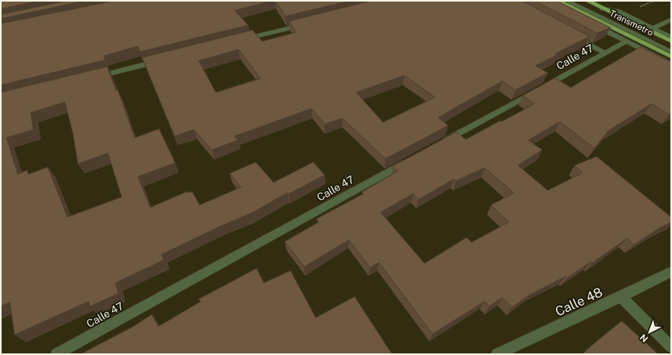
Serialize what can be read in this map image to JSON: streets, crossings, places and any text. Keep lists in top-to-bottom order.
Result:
{
  "streets": {
    "street": ["Transmetro", "Calle 47", "Calle 48"]
  },
  "north": "bottom left"
}
